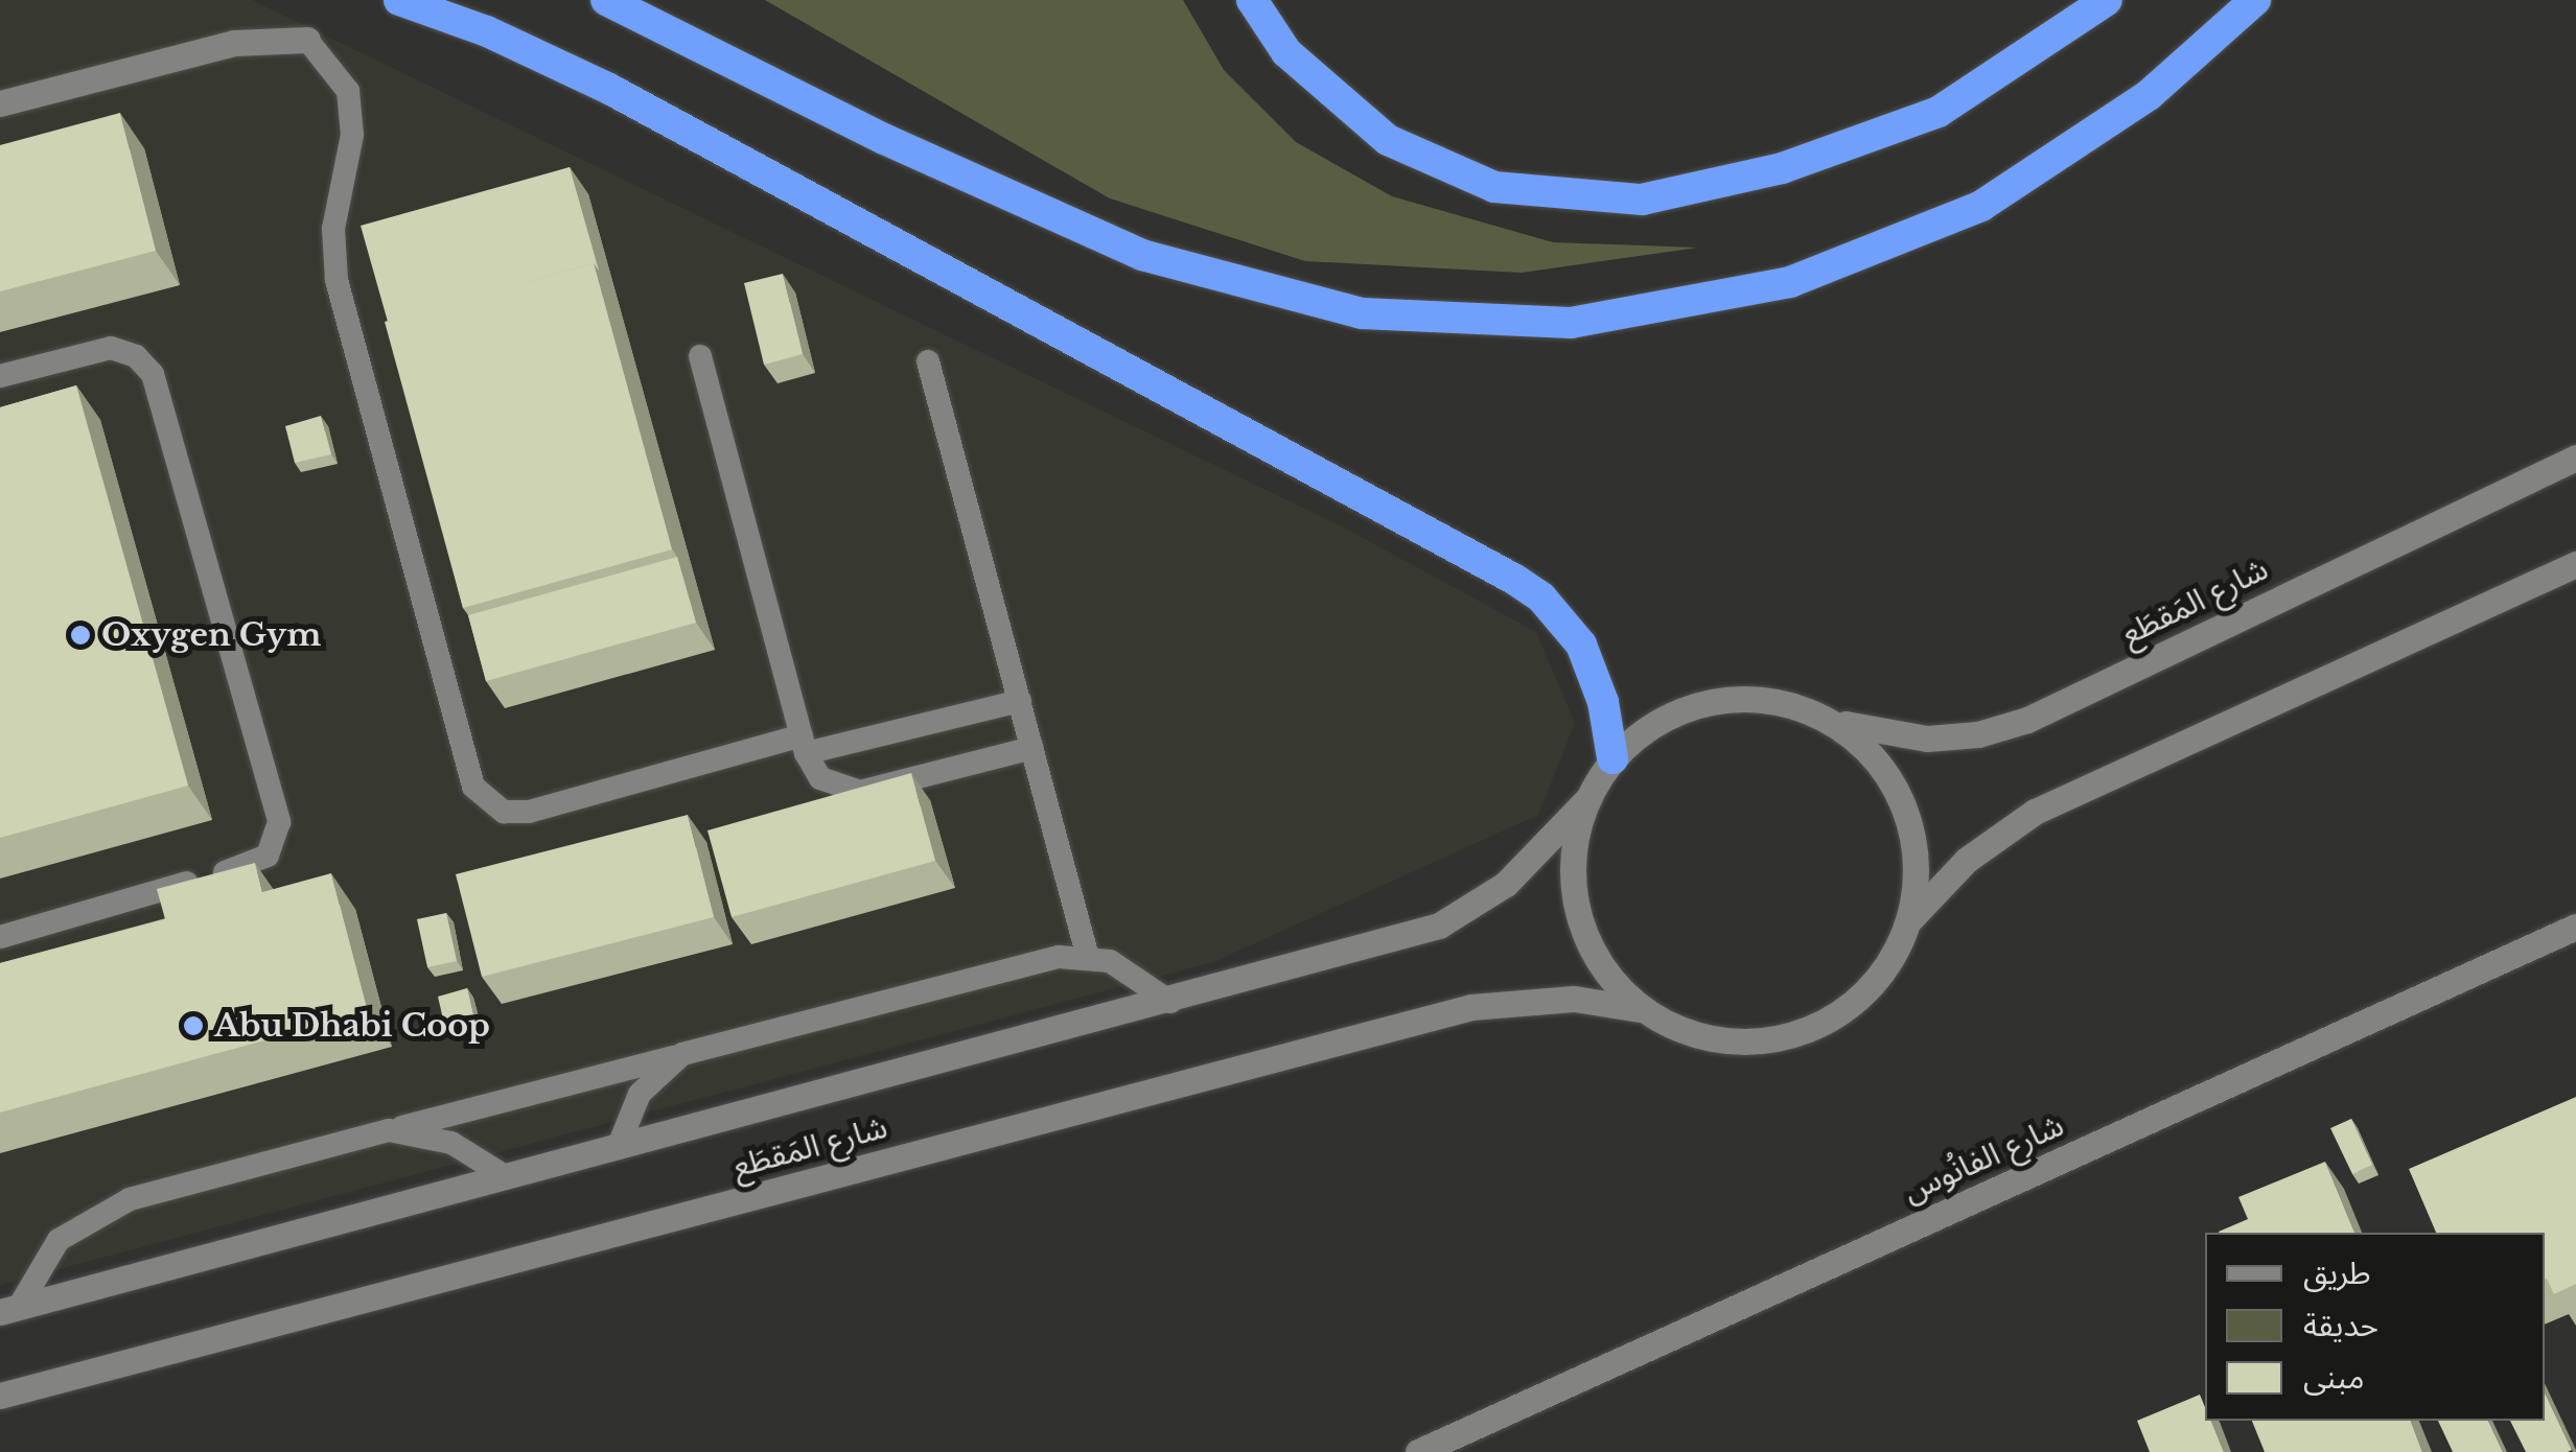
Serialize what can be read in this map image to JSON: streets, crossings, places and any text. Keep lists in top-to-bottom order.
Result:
{
  "streets": {
    "street": ["شارع المَقطَع", "شارع الفانُوس"]
  },
  "places": ["Oxygen Gym", "Abu Dhabi Coop"],
  "legend": ["طريق", "حديقة", "مبنى"]
}
